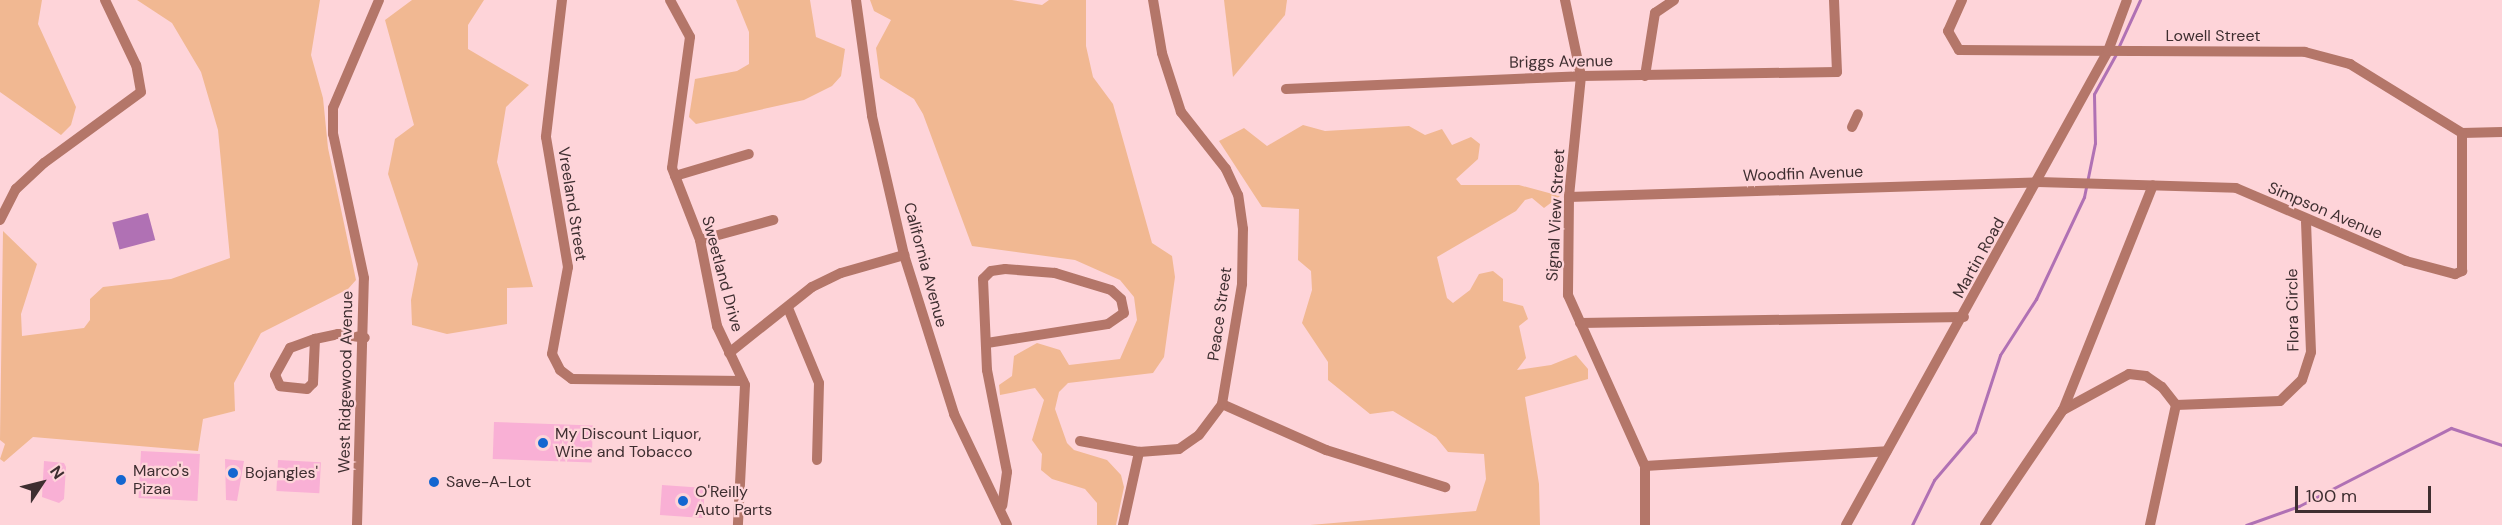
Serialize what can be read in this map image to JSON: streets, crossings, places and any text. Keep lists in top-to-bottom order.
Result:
{
  "streets": {
    "street": [
      "Lowell Street",
      "Briggs Avenue",
      "Woodfin Avenue",
      "Vreeland Street",
      "Simpson Avenue",
      "Signal View Street",
      "Martin Road",
      "California Avenue",
      "Sweetland Drive",
      "Flora Circle",
      "Peace Street",
      "West Ridgewood Avenue"
    ]
  },
  "crossings": [
    ["Lowell Street", "Simpson Avenue"],
    ["Lowell Street", "Martin Road"],
    ["Briggs Avenue", "Signal View Street"],
    ["Woodfin Avenue", "Simpson Avenue"],
    ["Woodfin Avenue", "Signal View Street"],
    ["Woodfin Avenue", "Martin Road"],
    ["Vreeland Street", "Sweetland Drive"],
    ["Simpson Avenue", "Martin Road"],
    ["Simpson Avenue", "Flora Circle"]
  ],
  "places": [
    "My Discount Liquor, Wine and Tobacco",
    "Bojangles'",
    "Marco's Pizaa",
    "Save-A-Lot",
    "O'Reilly Auto Parts"
  ],
  "scale_bar": "100 m",
  "north": "top right"
}
